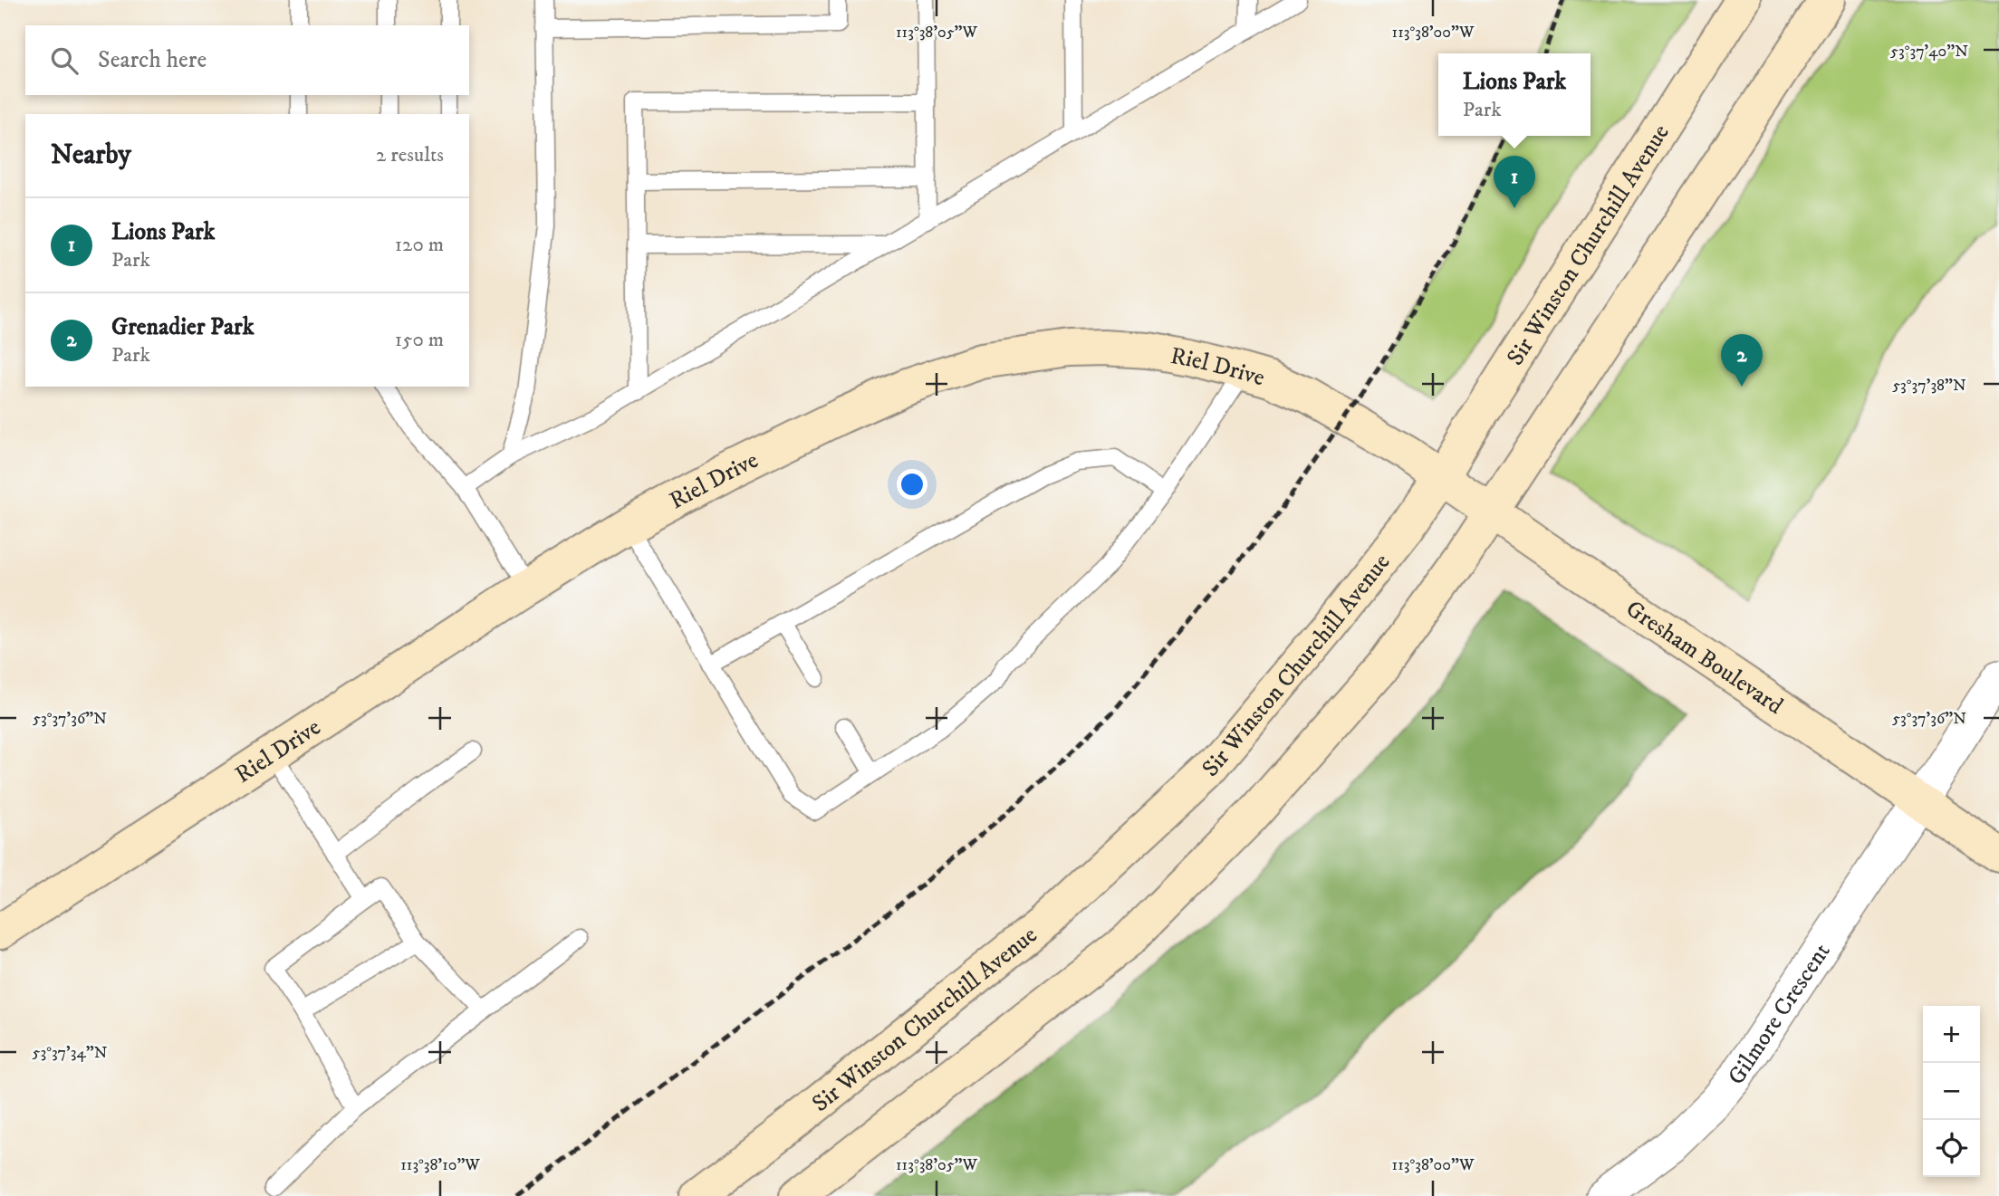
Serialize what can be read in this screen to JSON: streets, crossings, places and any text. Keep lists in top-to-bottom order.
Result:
{
  "streets": {
    "main road": ["Sir Winston Churchill Avenue", "Riel Drive", "Gresham Boulevard"],
    "street": ["Gilmore Crescent"]
  },
  "crossings": [
    ["Sir Winston Churchill Avenue", "Riel Drive"],
    ["Riel Drive", "Gresham Boulevard"],
    ["Gresham Boulevard", "Gilmore Crescent"]
  ],
  "page": {
    "search": "Search here",
    "popup": ["Lions Park", "Park"],
    "heading": ["Nearby", "2 results"],
    "pins": ["1", "2"],
    "list": [
      {
        "mark": "1",
        "name": "Lions Park",
        "note": "Park",
        "value": "120 m"
      },
      {
        "mark": "2",
        "name": "Grenadier Park",
        "note": "Park",
        "value": "150 m"
      }
    ],
    "map_buttons": ["+", "−"]
  },
  "coordinates": [
    "113°38'05\"W",
    "113°38'00\"W",
    "53°37'40\"N",
    "53°37'38\"N",
    "53°37'36\"N",
    "53°37'34\"N",
    "113°38'10\"W"
  ]
}
